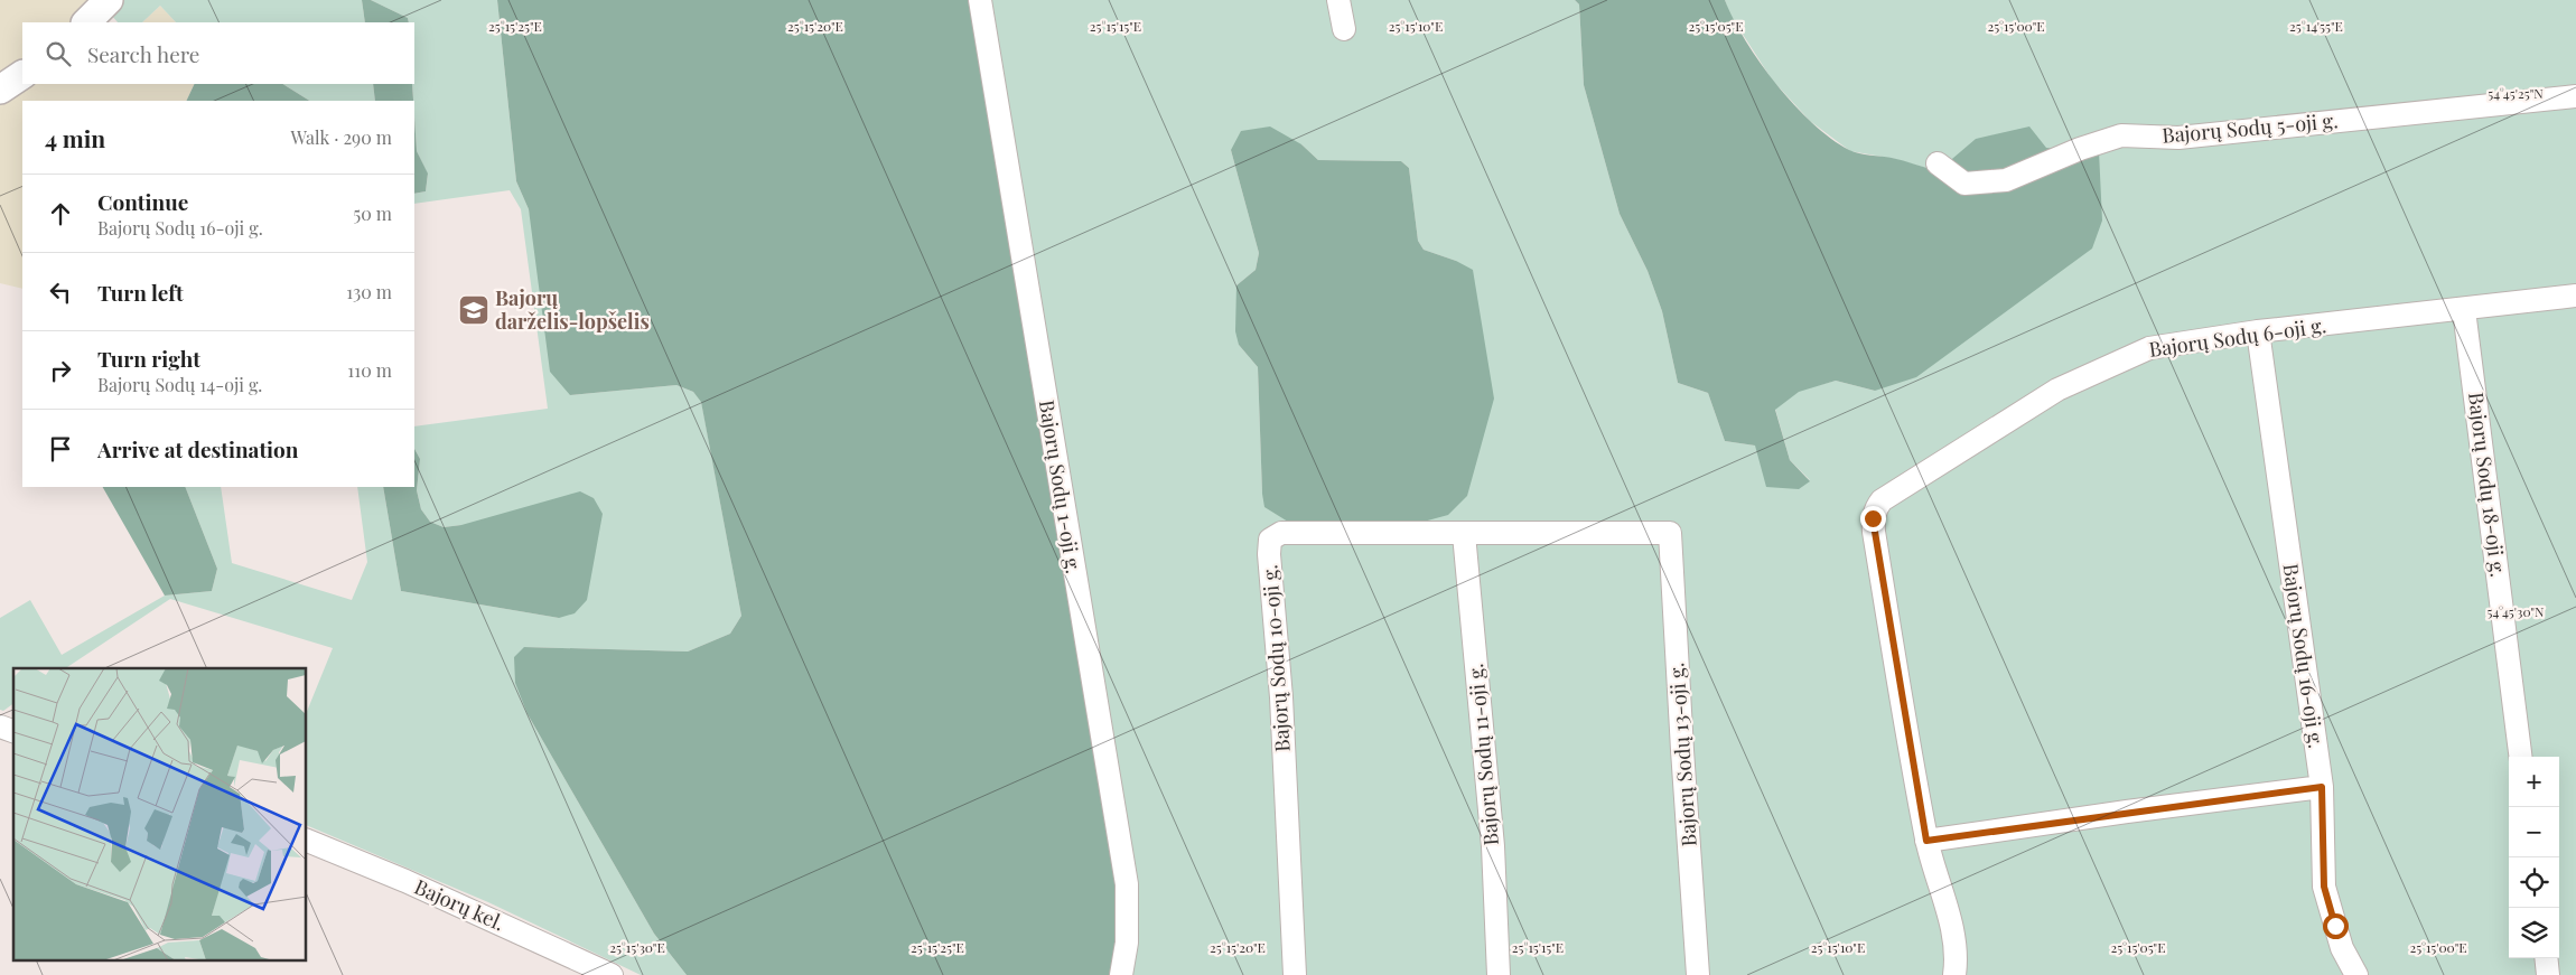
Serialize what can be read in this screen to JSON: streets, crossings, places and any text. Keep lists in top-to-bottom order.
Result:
{
  "streets": {
    "street": [
      "Bajorų Sodų 5-oji g.",
      "Bajorų Sodų 6-oji g.",
      "Bajorų Sodų 18-oji g.",
      "Bajorų Sodų 1-oji g.",
      "Bajorų Sodų 16-oji g.",
      "Bajorų Sodų 10-oji g.",
      "Bajorų Sodų 11-oji g.",
      "Bajorų Sodų 13-oji g.",
      "Bajorų kel."
    ]
  },
  "crossings": [
    ["Bajorų Sodų 6-oji g.", "Bajorų Sodų 18-oji g."],
    ["Bajorų Sodų 6-oji g.", "Bajorų Sodų 16-oji g."],
    ["Bajorų Sodų 10-oji g.", "Bajorų Sodų 11-oji g."],
    ["Bajorų Sodų 10-oji g.", "Bajorų Sodų 13-oji g."]
  ],
  "places": {
    "school or university": ["Bajorų darželis-lopšelis"]
  },
  "page": {
    "search": "Search here",
    "heading": ["4 min", "Walk · 290 m"],
    "list": [
      ["Continue", "Bajorų Sodų 16-oji g.", "50 m"],
      ["Turn left", "130 m"],
      ["Turn right", "Bajorų Sodų 14-oji g.", "110 m"],
      "Arrive at destination"
    ],
    "map_buttons": ["+", "−"]
  },
  "coordinates": [
    "25°15'25\"E",
    "25°15'20\"E",
    "25°15'15\"E",
    "25°15'10\"E",
    "25°15'05\"E",
    "25°15'00\"E",
    "25°14'55\"E",
    "54°45'25\"N",
    "54°45'30\"N",
    "25°15'30\"E"
  ]
}
